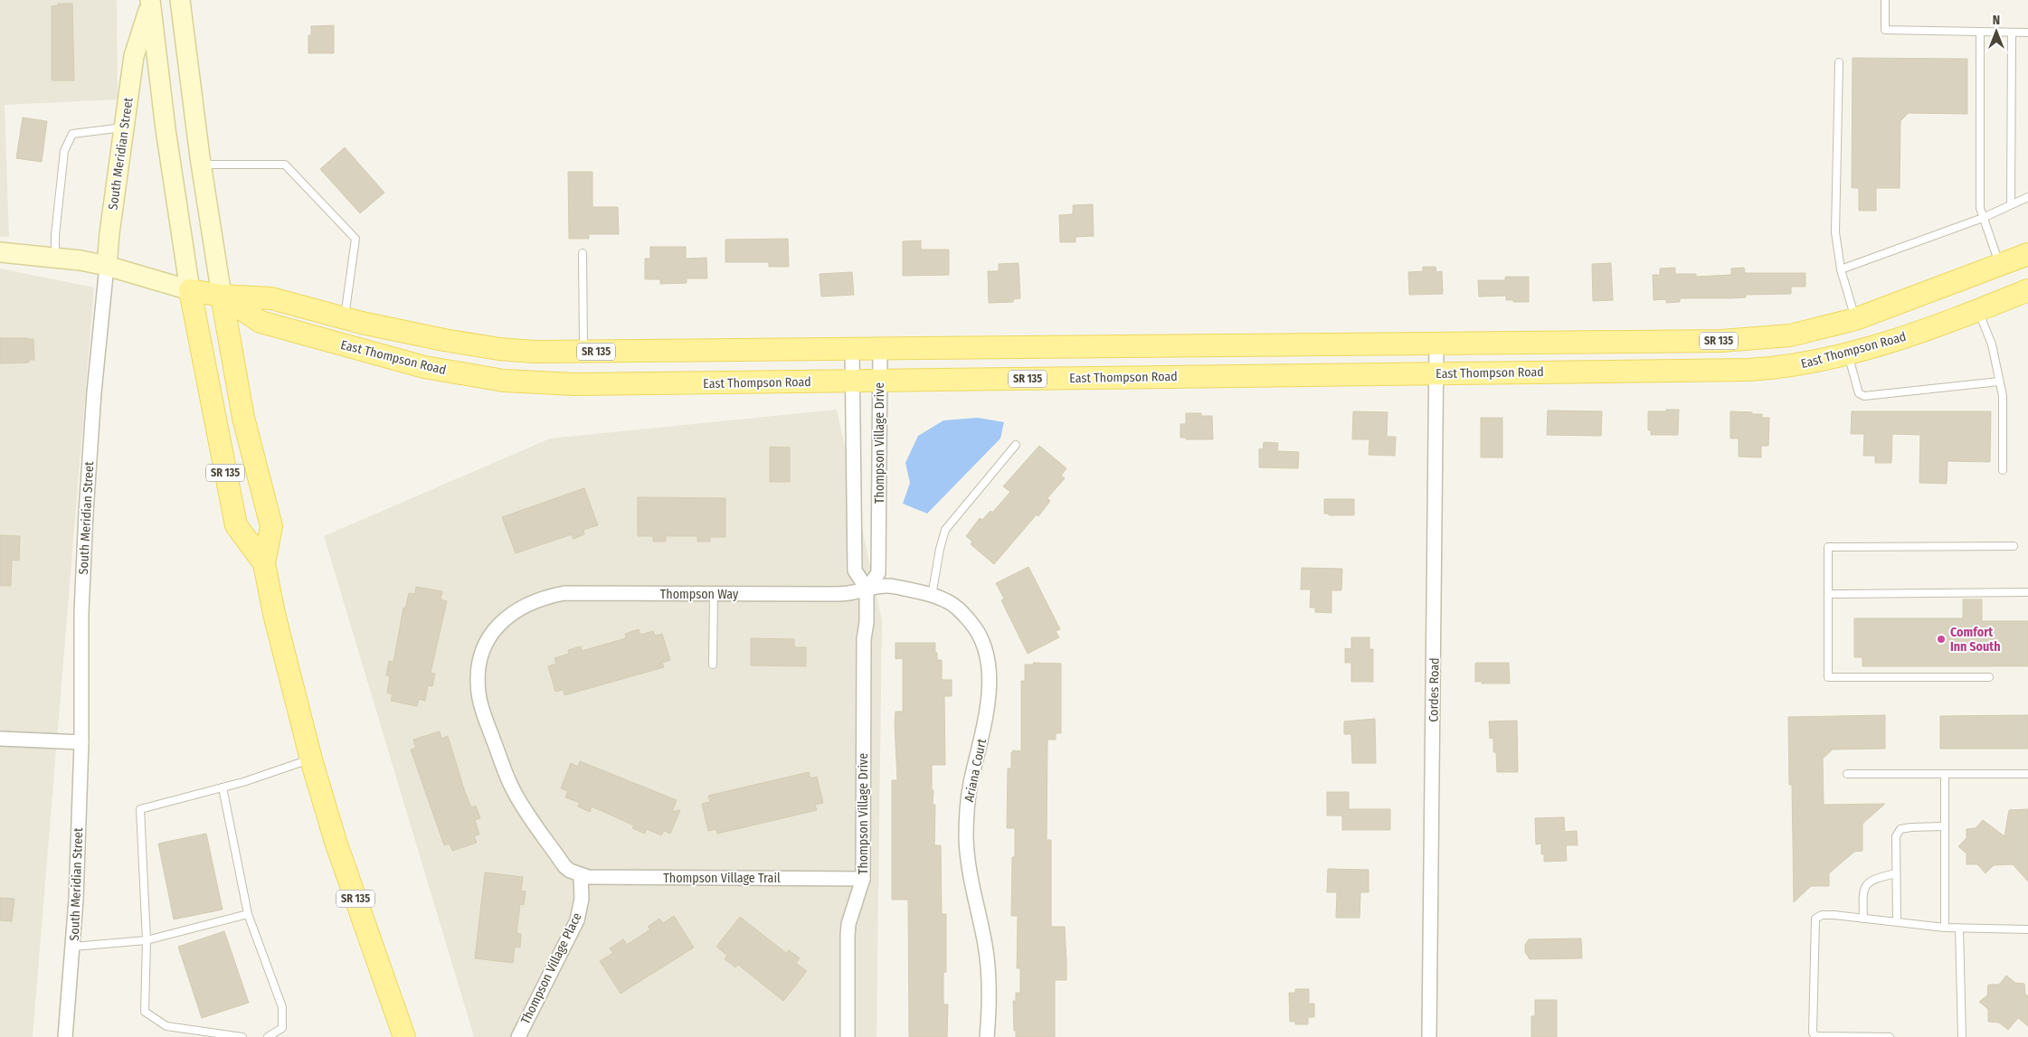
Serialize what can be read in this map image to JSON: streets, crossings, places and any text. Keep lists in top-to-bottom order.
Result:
{
  "streets": {
    "main road": ["South Meridian Street", "SR 135", "East Thompson Road"],
    "street": [
      "Thompson Village Drive",
      "Thompson Way",
      "Cordes Road",
      "Ariana Court",
      "Thompson Village Trail",
      "Thompson Village Place"
    ]
  },
  "crossings": [
    ["South Meridian Street", "East Thompson Road"],
    ["East Thompson Road", "Thompson Village Drive"],
    ["East Thompson Road", "Cordes Road"],
    ["Thompson Village Drive", "Thompson Way"],
    ["Thompson Village Drive", "Ariana Court"],
    ["Thompson Village Drive", "Thompson Village Trail"],
    ["Thompson Way", "Ariana Court"],
    ["Thompson Way", "Thompson Village Trail"],
    ["Thompson Way", "Thompson Village Place"],
    ["Thompson Village Trail", "Thompson Village Place"]
  ],
  "places": ["Comfort Inn South"],
  "north": "top"
}
